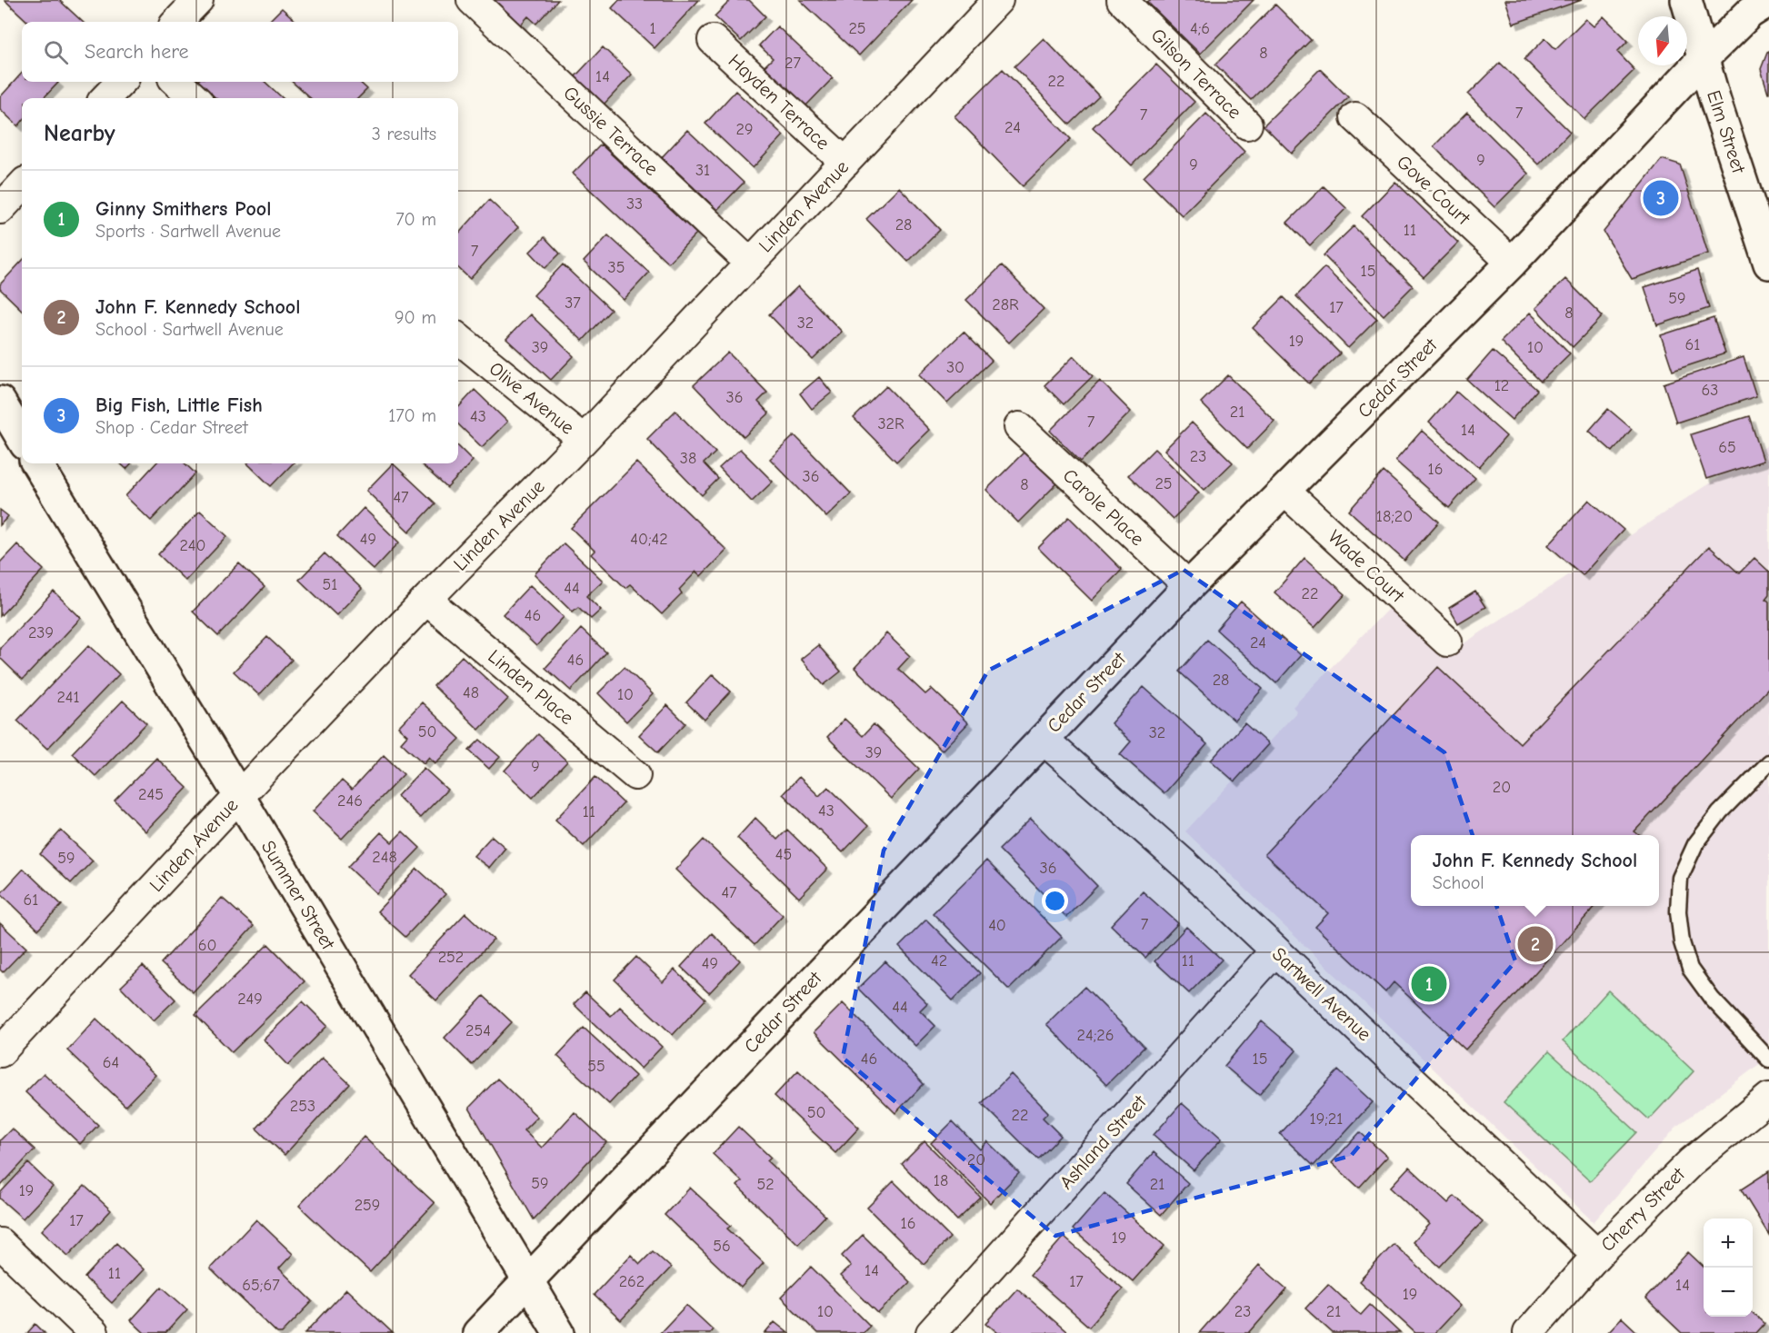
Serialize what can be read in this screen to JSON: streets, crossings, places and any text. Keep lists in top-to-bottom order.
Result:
{
  "streets": {
    "street": [
      "Gilson Terrace",
      "Hayden Terrace",
      "Gussie Terrace",
      "Elm Street",
      "Gove Court",
      "Linden Avenue",
      "Cedar Street",
      "Olive Avenue",
      "Carole Place",
      "Wade Court",
      "Linden Place",
      "Summer Street",
      "Sartwell Avenue",
      "Ashland Street",
      "Cherry Street"
    ]
  },
  "crossings": [
    ["Hayden Terrace", "Linden Avenue"],
    ["Gussie Terrace", "Linden Avenue"],
    ["Elm Street", "Cedar Street"],
    ["Gove Court", "Cedar Street"],
    ["Linden Avenue", "Olive Avenue"],
    ["Linden Avenue", "Linden Place"],
    ["Linden Avenue", "Summer Street"],
    ["Cedar Street", "Carole Place"],
    ["Cedar Street", "Wade Court"],
    ["Cedar Street", "Summer Street"],
    ["Cedar Street", "Sartwell Avenue"],
    ["Sartwell Avenue", "Ashland Street"],
    ["Sartwell Avenue", "Cherry Street"]
  ],
  "house_numbers": [
    "1",
    "25",
    "4;6",
    "8",
    "27",
    "14",
    "22",
    "7",
    "7",
    "24",
    "29",
    "9",
    "9",
    "31",
    "33",
    "28",
    "11",
    "7",
    "35",
    "15",
    "59",
    "37",
    "28R",
    "17",
    "8",
    "32",
    "19",
    "61",
    "39",
    "10",
    "30",
    "12",
    "63",
    "36",
    "21",
    "43",
    "7",
    "32R",
    "14",
    "65",
    "23",
    "38",
    "16",
    "36",
    "25",
    "8",
    "47",
    "18;20",
    "49",
    "40;42",
    "240",
    "51",
    "44",
    "22",
    "46",
    "239",
    "24",
    "46",
    "28",
    "48",
    "10",
    "241",
    "50",
    "32",
    "39",
    "9",
    "20",
    "245",
    "246",
    "43",
    "11",
    "45",
    "248",
    "59",
    "36",
    "47",
    "61",
    "7",
    "40",
    "60",
    "252",
    "42",
    "11",
    "49",
    "249",
    "44",
    "254",
    "24;26",
    "46",
    "15",
    "64",
    "55",
    "253",
    "50",
    "22",
    "19;21",
    "20",
    "18",
    "59",
    "52",
    "21",
    "19",
    "259",
    "17",
    "16",
    "19",
    "56",
    "14",
    "11",
    "262",
    "17",
    "65;67",
    "14",
    "19",
    "10",
    "23",
    "21"
  ],
  "north": "bottom",
  "page": {
    "search": "Search here",
    "heading": ["Nearby", "3 results"],
    "list": [
      {
        "mark": "1",
        "name": "Ginny Smithers Pool",
        "note": "Sports · Sartwell Avenue",
        "value": "70 m"
      },
      {
        "mark": "2",
        "name": "John F. Kennedy School",
        "note": "School · Sartwell Avenue",
        "value": "90 m"
      },
      {
        "mark": "3",
        "name": "Big Fish, Little Fish",
        "note": "Shop · Cedar Street",
        "value": "170 m"
      }
    ],
    "pins": ["3", "2", "1"],
    "popup": ["John F. Kennedy School", "School"],
    "map_buttons": ["+", "−"]
  }
}
